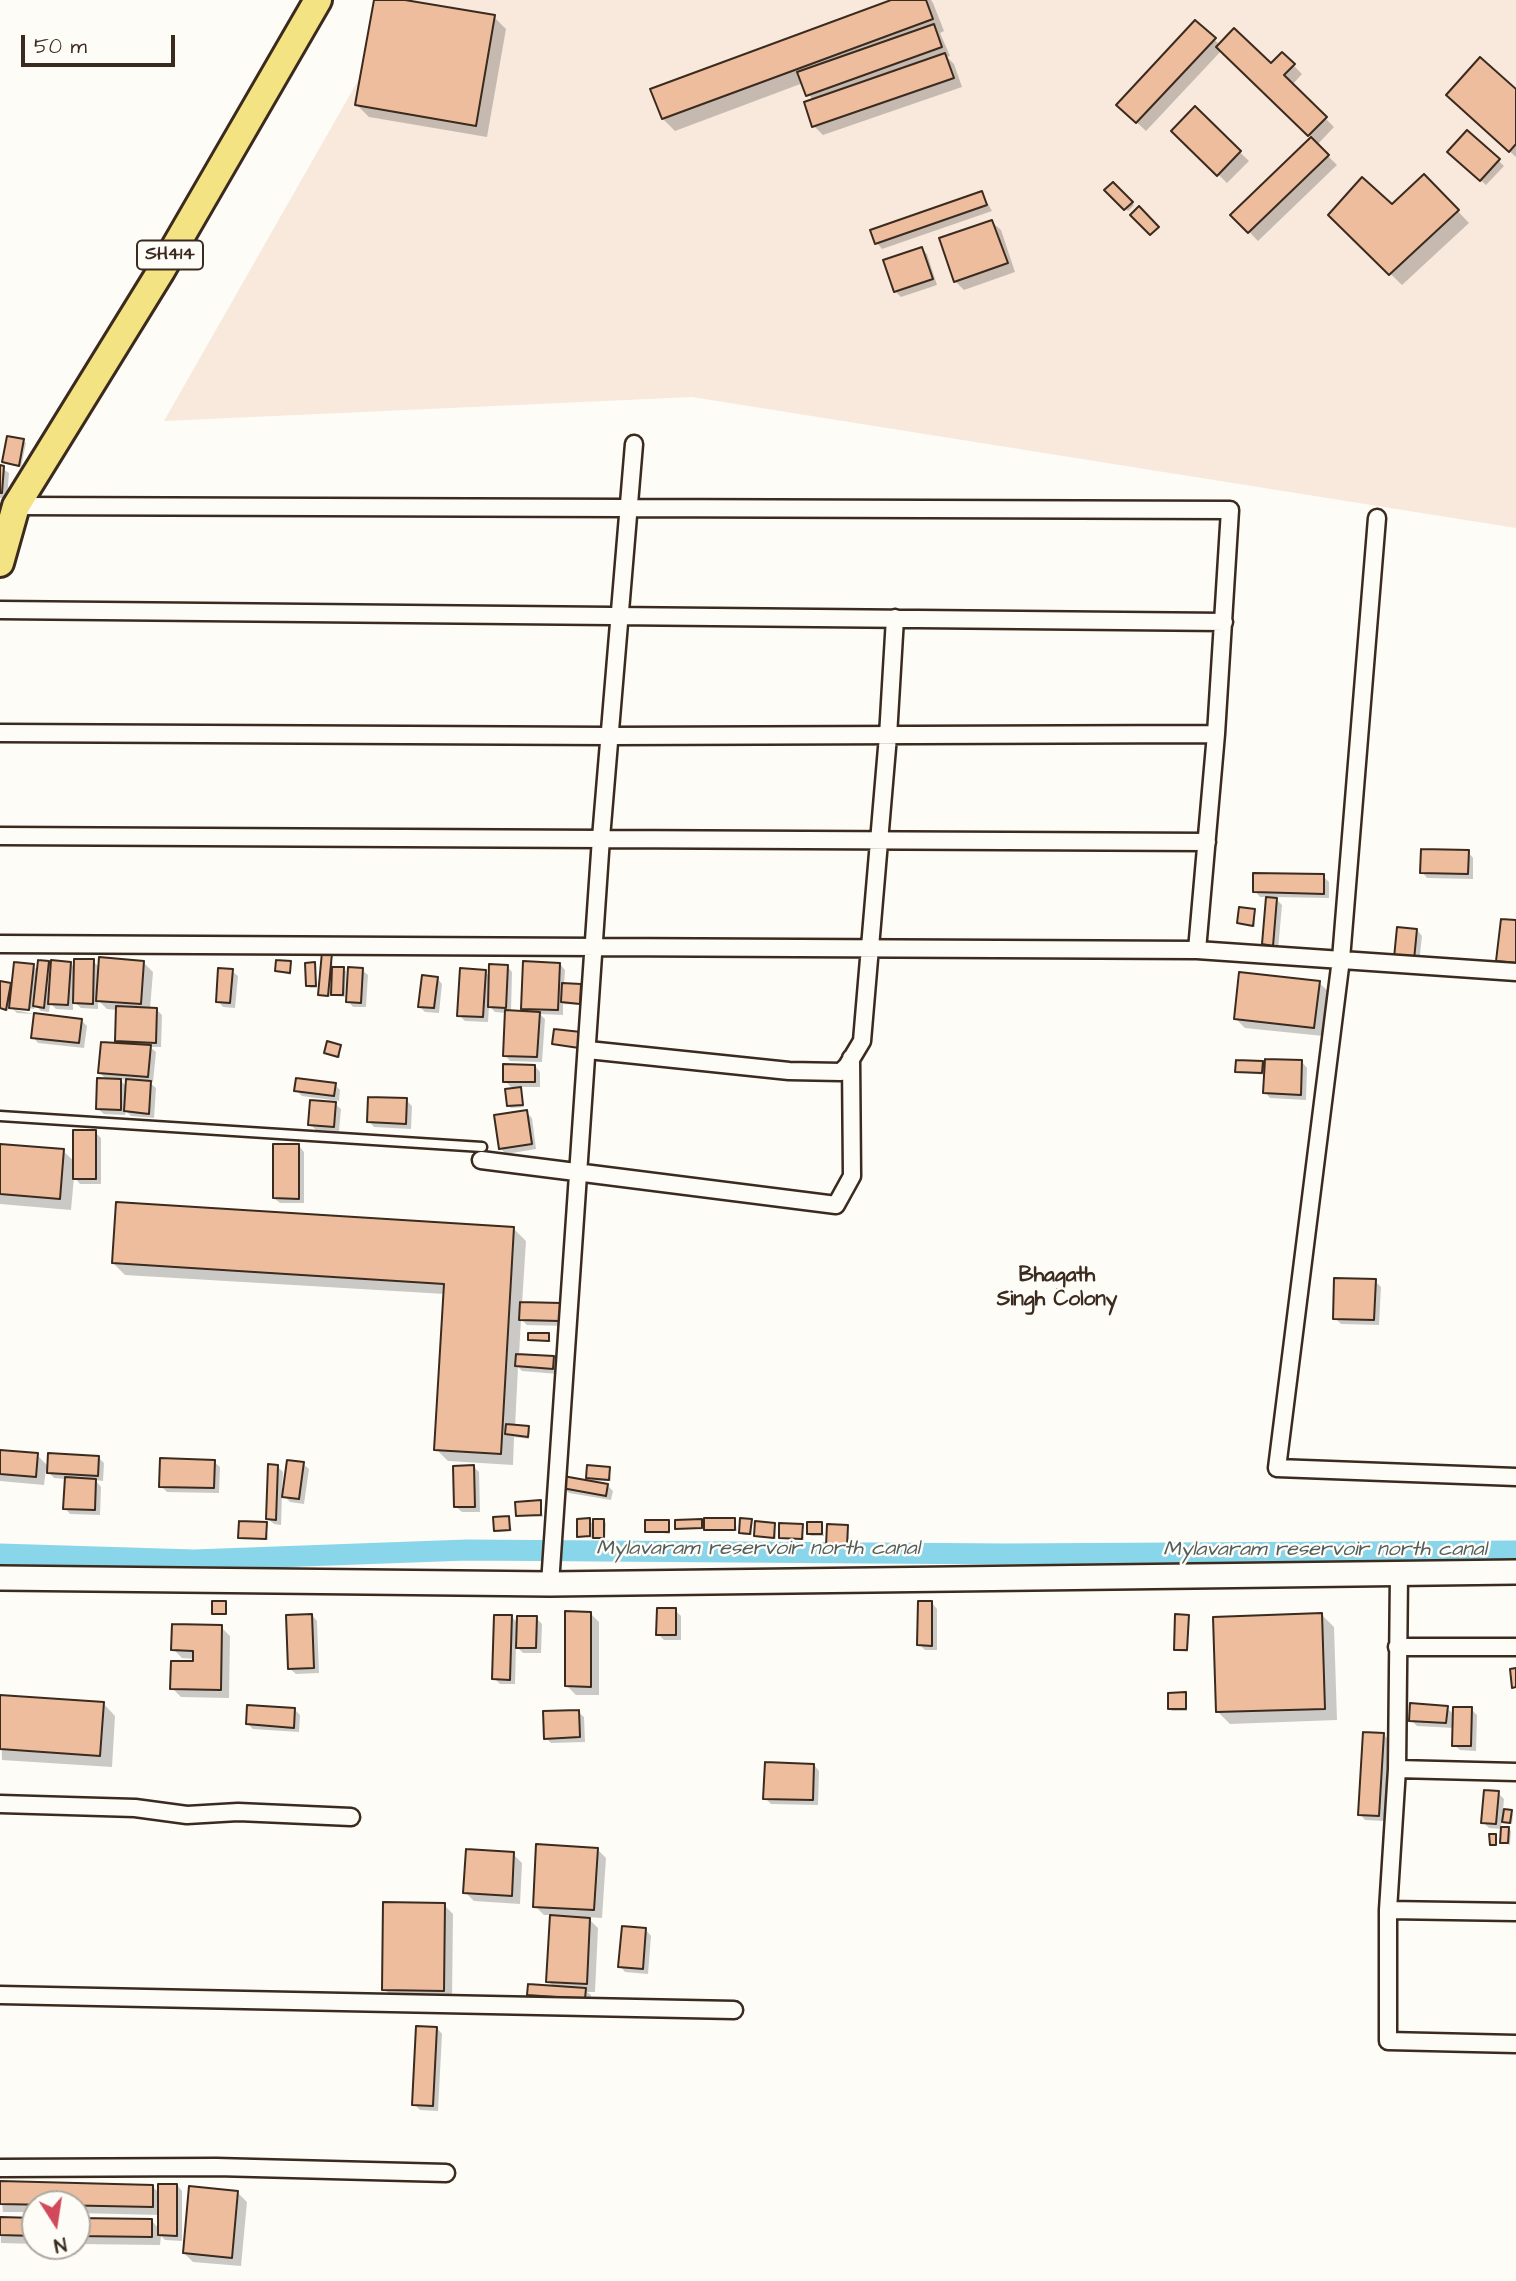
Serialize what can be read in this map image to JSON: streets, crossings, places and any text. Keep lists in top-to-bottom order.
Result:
{
  "streets": {
    "main road": ["SH414"]
  },
  "districts": ["Bhagath Singh Colony"],
  "water": ["Mylavaram reservoir north canal"],
  "scale_bar": "50 m",
  "north": "bottom"
}
